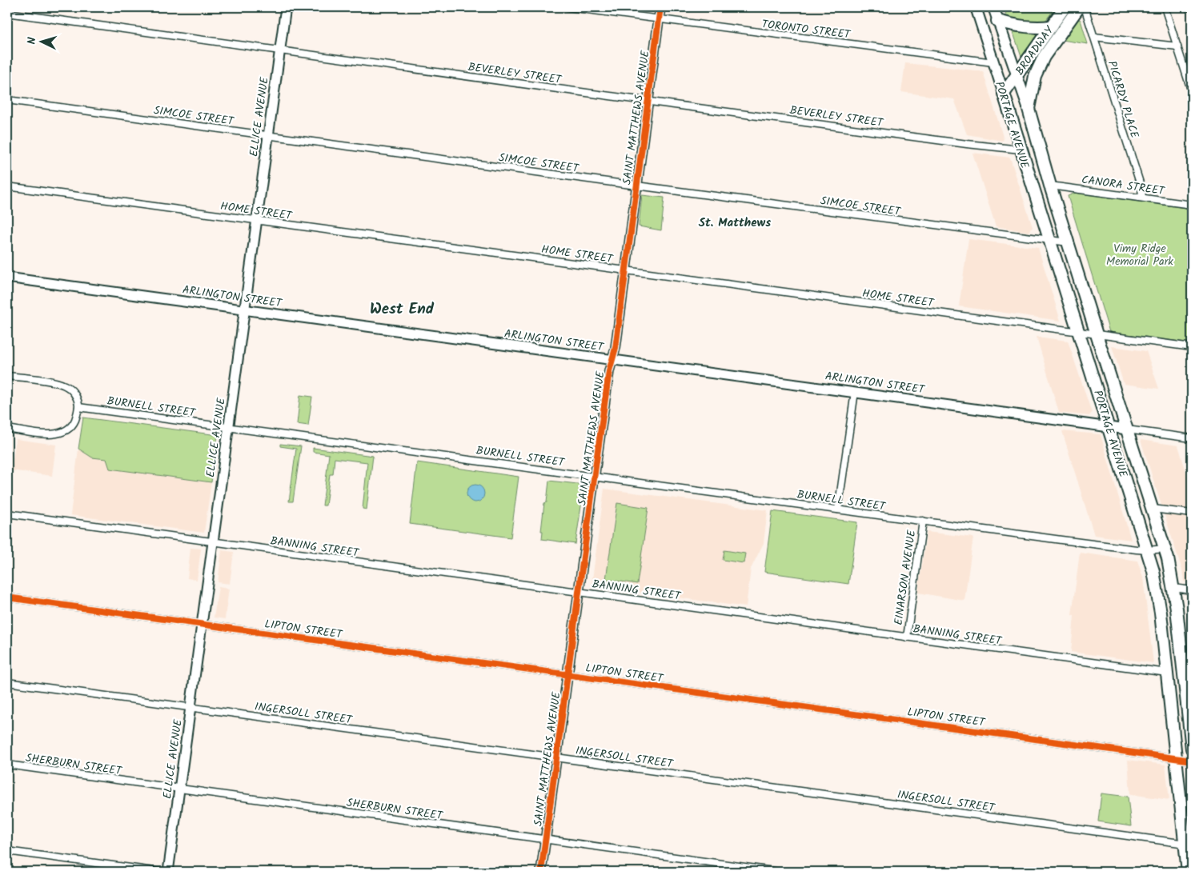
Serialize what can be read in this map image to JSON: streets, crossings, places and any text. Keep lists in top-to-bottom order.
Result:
{
  "streets": {
    "highway": ["BROADWAY", "PORTAGE AVENUE"],
    "main road": ["ELLICE AVENUE", "ARLINGTON STREET"],
    "street": [
      "TORONTO STREET",
      "BEVERLEY STREET",
      "PICARDY PLACE",
      "SIMCOE STREET",
      "SAINT MATTHEWS AVENUE",
      "CANORA STREET",
      "HOME STREET",
      "BURNELL STREET",
      "BANNING STREET",
      "EINARSON AVENUE",
      "LIPTON STREET",
      "INGERSOLL STREET",
      "SHERBURN STREET"
    ]
  },
  "crossings": [
    ["TORONTO STREET", "SAINT MATTHEWS AVENUE"],
    ["TORONTO STREET", "PORTAGE AVENUE"],
    ["BROADWAY", "PORTAGE AVENUE"],
    ["BEVERLEY STREET", "ELLICE AVENUE"],
    ["BEVERLEY STREET", "SAINT MATTHEWS AVENUE"],
    ["BEVERLEY STREET", "PORTAGE AVENUE"],
    ["PICARDY PLACE", "CANORA STREET"],
    ["SIMCOE STREET", "ELLICE AVENUE"],
    ["SIMCOE STREET", "SAINT MATTHEWS AVENUE"],
    ["SIMCOE STREET", "PORTAGE AVENUE"],
    ["ELLICE AVENUE", "HOME STREET"],
    ["ELLICE AVENUE", "ARLINGTON STREET"],
    ["ELLICE AVENUE", "BURNELL STREET"],
    ["ELLICE AVENUE", "BANNING STREET"],
    ["ELLICE AVENUE", "LIPTON STREET"],
    ["ELLICE AVENUE", "INGERSOLL STREET"],
    ["ELLICE AVENUE", "SHERBURN STREET"],
    ["SAINT MATTHEWS AVENUE", "HOME STREET"],
    ["SAINT MATTHEWS AVENUE", "ARLINGTON STREET"],
    ["SAINT MATTHEWS AVENUE", "BURNELL STREET"],
    ["SAINT MATTHEWS AVENUE", "BANNING STREET"],
    ["SAINT MATTHEWS AVENUE", "LIPTON STREET"],
    ["SAINT MATTHEWS AVENUE", "INGERSOLL STREET"],
    ["SAINT MATTHEWS AVENUE", "SHERBURN STREET"],
    ["PORTAGE AVENUE", "CANORA STREET"],
    ["PORTAGE AVENUE", "HOME STREET"],
    ["PORTAGE AVENUE", "ARLINGTON STREET"],
    ["PORTAGE AVENUE", "BURNELL STREET"],
    ["PORTAGE AVENUE", "BANNING STREET"],
    ["PORTAGE AVENUE", "LIPTON STREET"],
    ["PORTAGE AVENUE", "INGERSOLL STREET"],
    ["BURNELL STREET", "EINARSON AVENUE"],
    ["BANNING STREET", "EINARSON AVENUE"]
  ],
  "districts": ["St. Matthews", "West End"],
  "parks": ["Vimy Ridge Memorial Park"],
  "north": "left"
}
